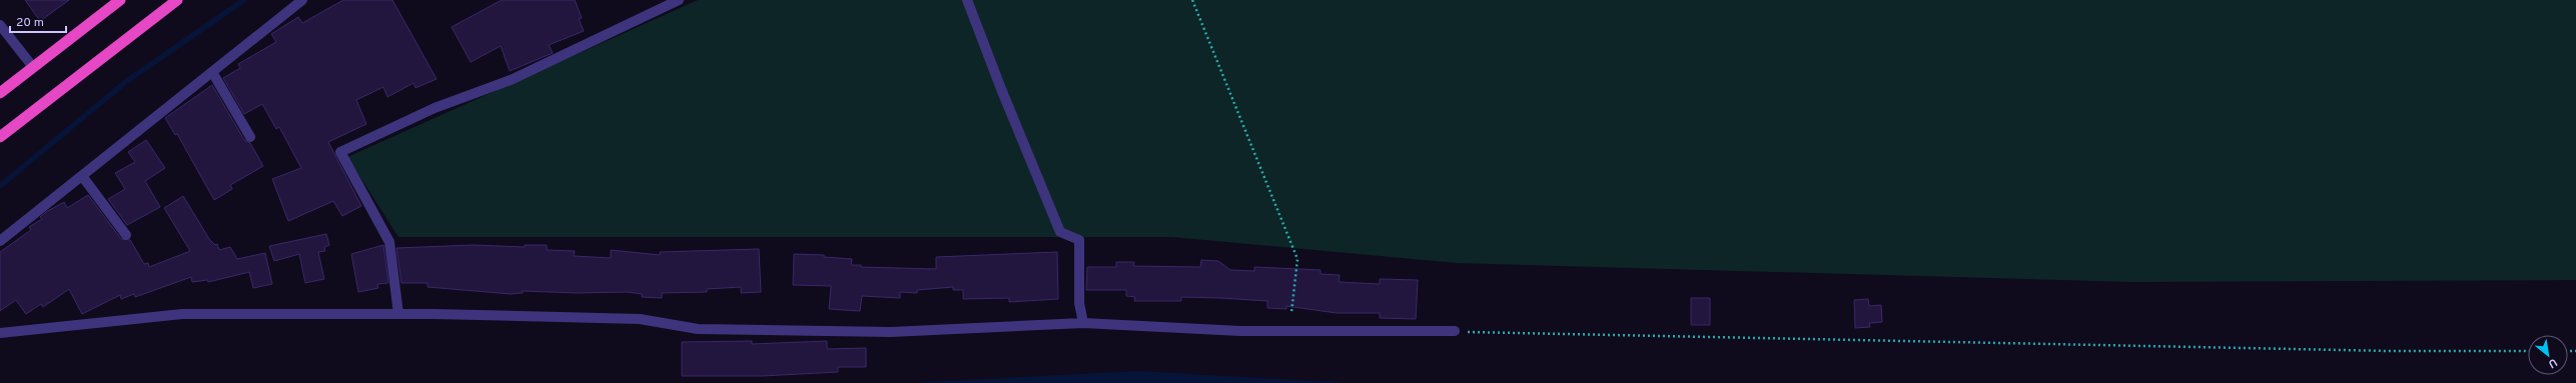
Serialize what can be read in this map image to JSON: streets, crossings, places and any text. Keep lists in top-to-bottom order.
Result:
{
  "scale_bar": "20 m",
  "north": "bottom right"
}
